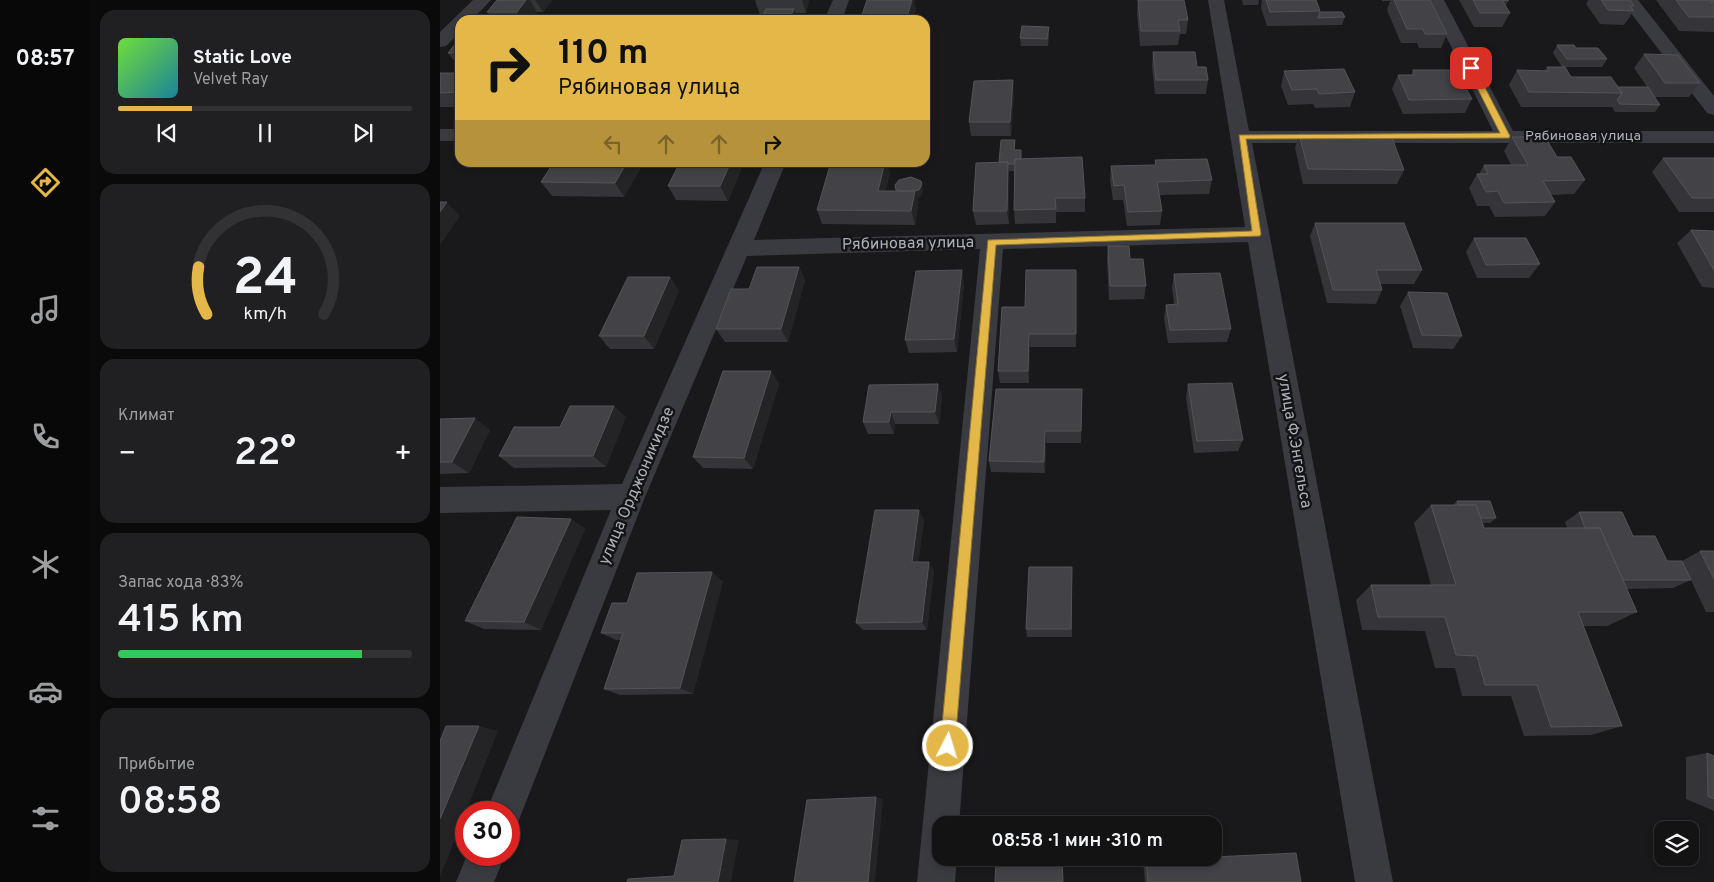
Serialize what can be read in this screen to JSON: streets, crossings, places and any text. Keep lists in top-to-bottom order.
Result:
{
  "streets": {
    "street": ["Рябиновая улица", "улица Ф.Энгельса", "улица Орджоникидзе"]
  },
  "crossings": [
    ["Рябиновая улица", "улица Ф.Энгельса"],
    ["Рябиновая улица", "улица Орджоникидзе"]
  ],
  "page": {
    "tabs": "08:57",
    "turn": ["110 m", "Рябиновая улица"],
    "song": ["Static Love", "Velvet Ray"],
    "tile": [
      "Климат",
      ["Запас хода · 83%", "415 km"],
      ["Прибытие", "08:58"]
    ],
    "heat": ["−", "22°", "+"],
    "limit": "30",
    "trip": "08:58 · 1 мин · 310 m",
    "gauge": ["24", "km/h"]
  }
}
